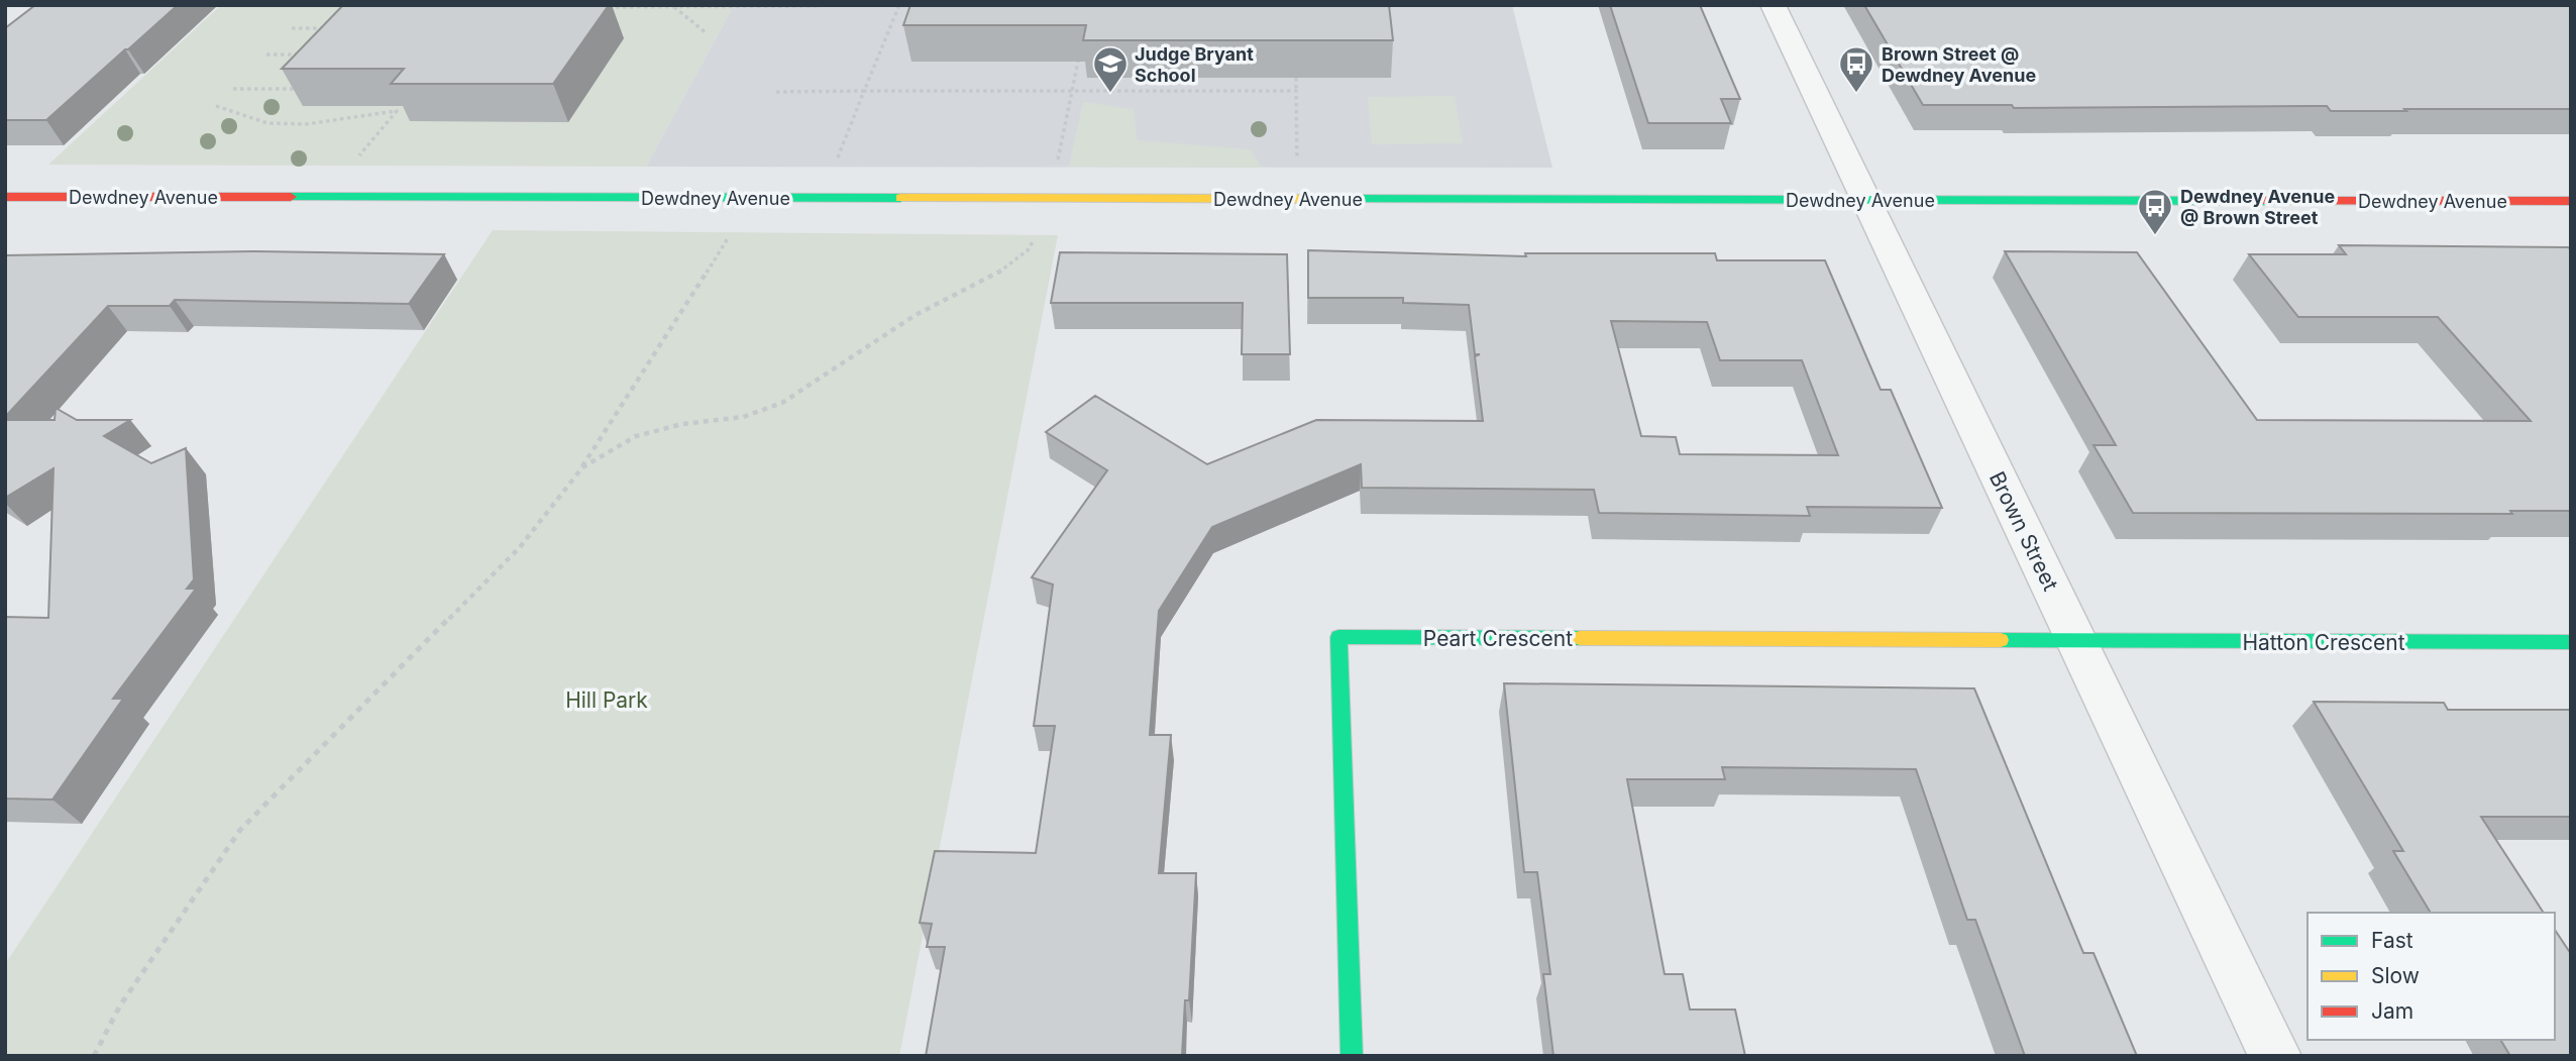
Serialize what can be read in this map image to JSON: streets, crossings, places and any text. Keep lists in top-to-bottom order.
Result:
{
  "streets": {
    "street": [
      "Dewdney Avenue",
      "Brown Street",
      "Peart Crescent",
      "Hatton Crescent"
    ]
  },
  "crossings": [
    ["Dewdney Avenue", "Brown Street"],
    ["Brown Street", "Peart Crescent"],
    ["Brown Street", "Hatton Crescent"],
    ["Peart Crescent", "Hatton Crescent"]
  ],
  "parks": ["Hill Park"],
  "places": {
    "school or university": ["Judge Bryant School"],
    "bus stop": ["Brown Street @ Dewdney Avenue", "Dewdney Avenue @ Brown Street"]
  },
  "legend": ["Fast", "Slow", "Jam"]
}
